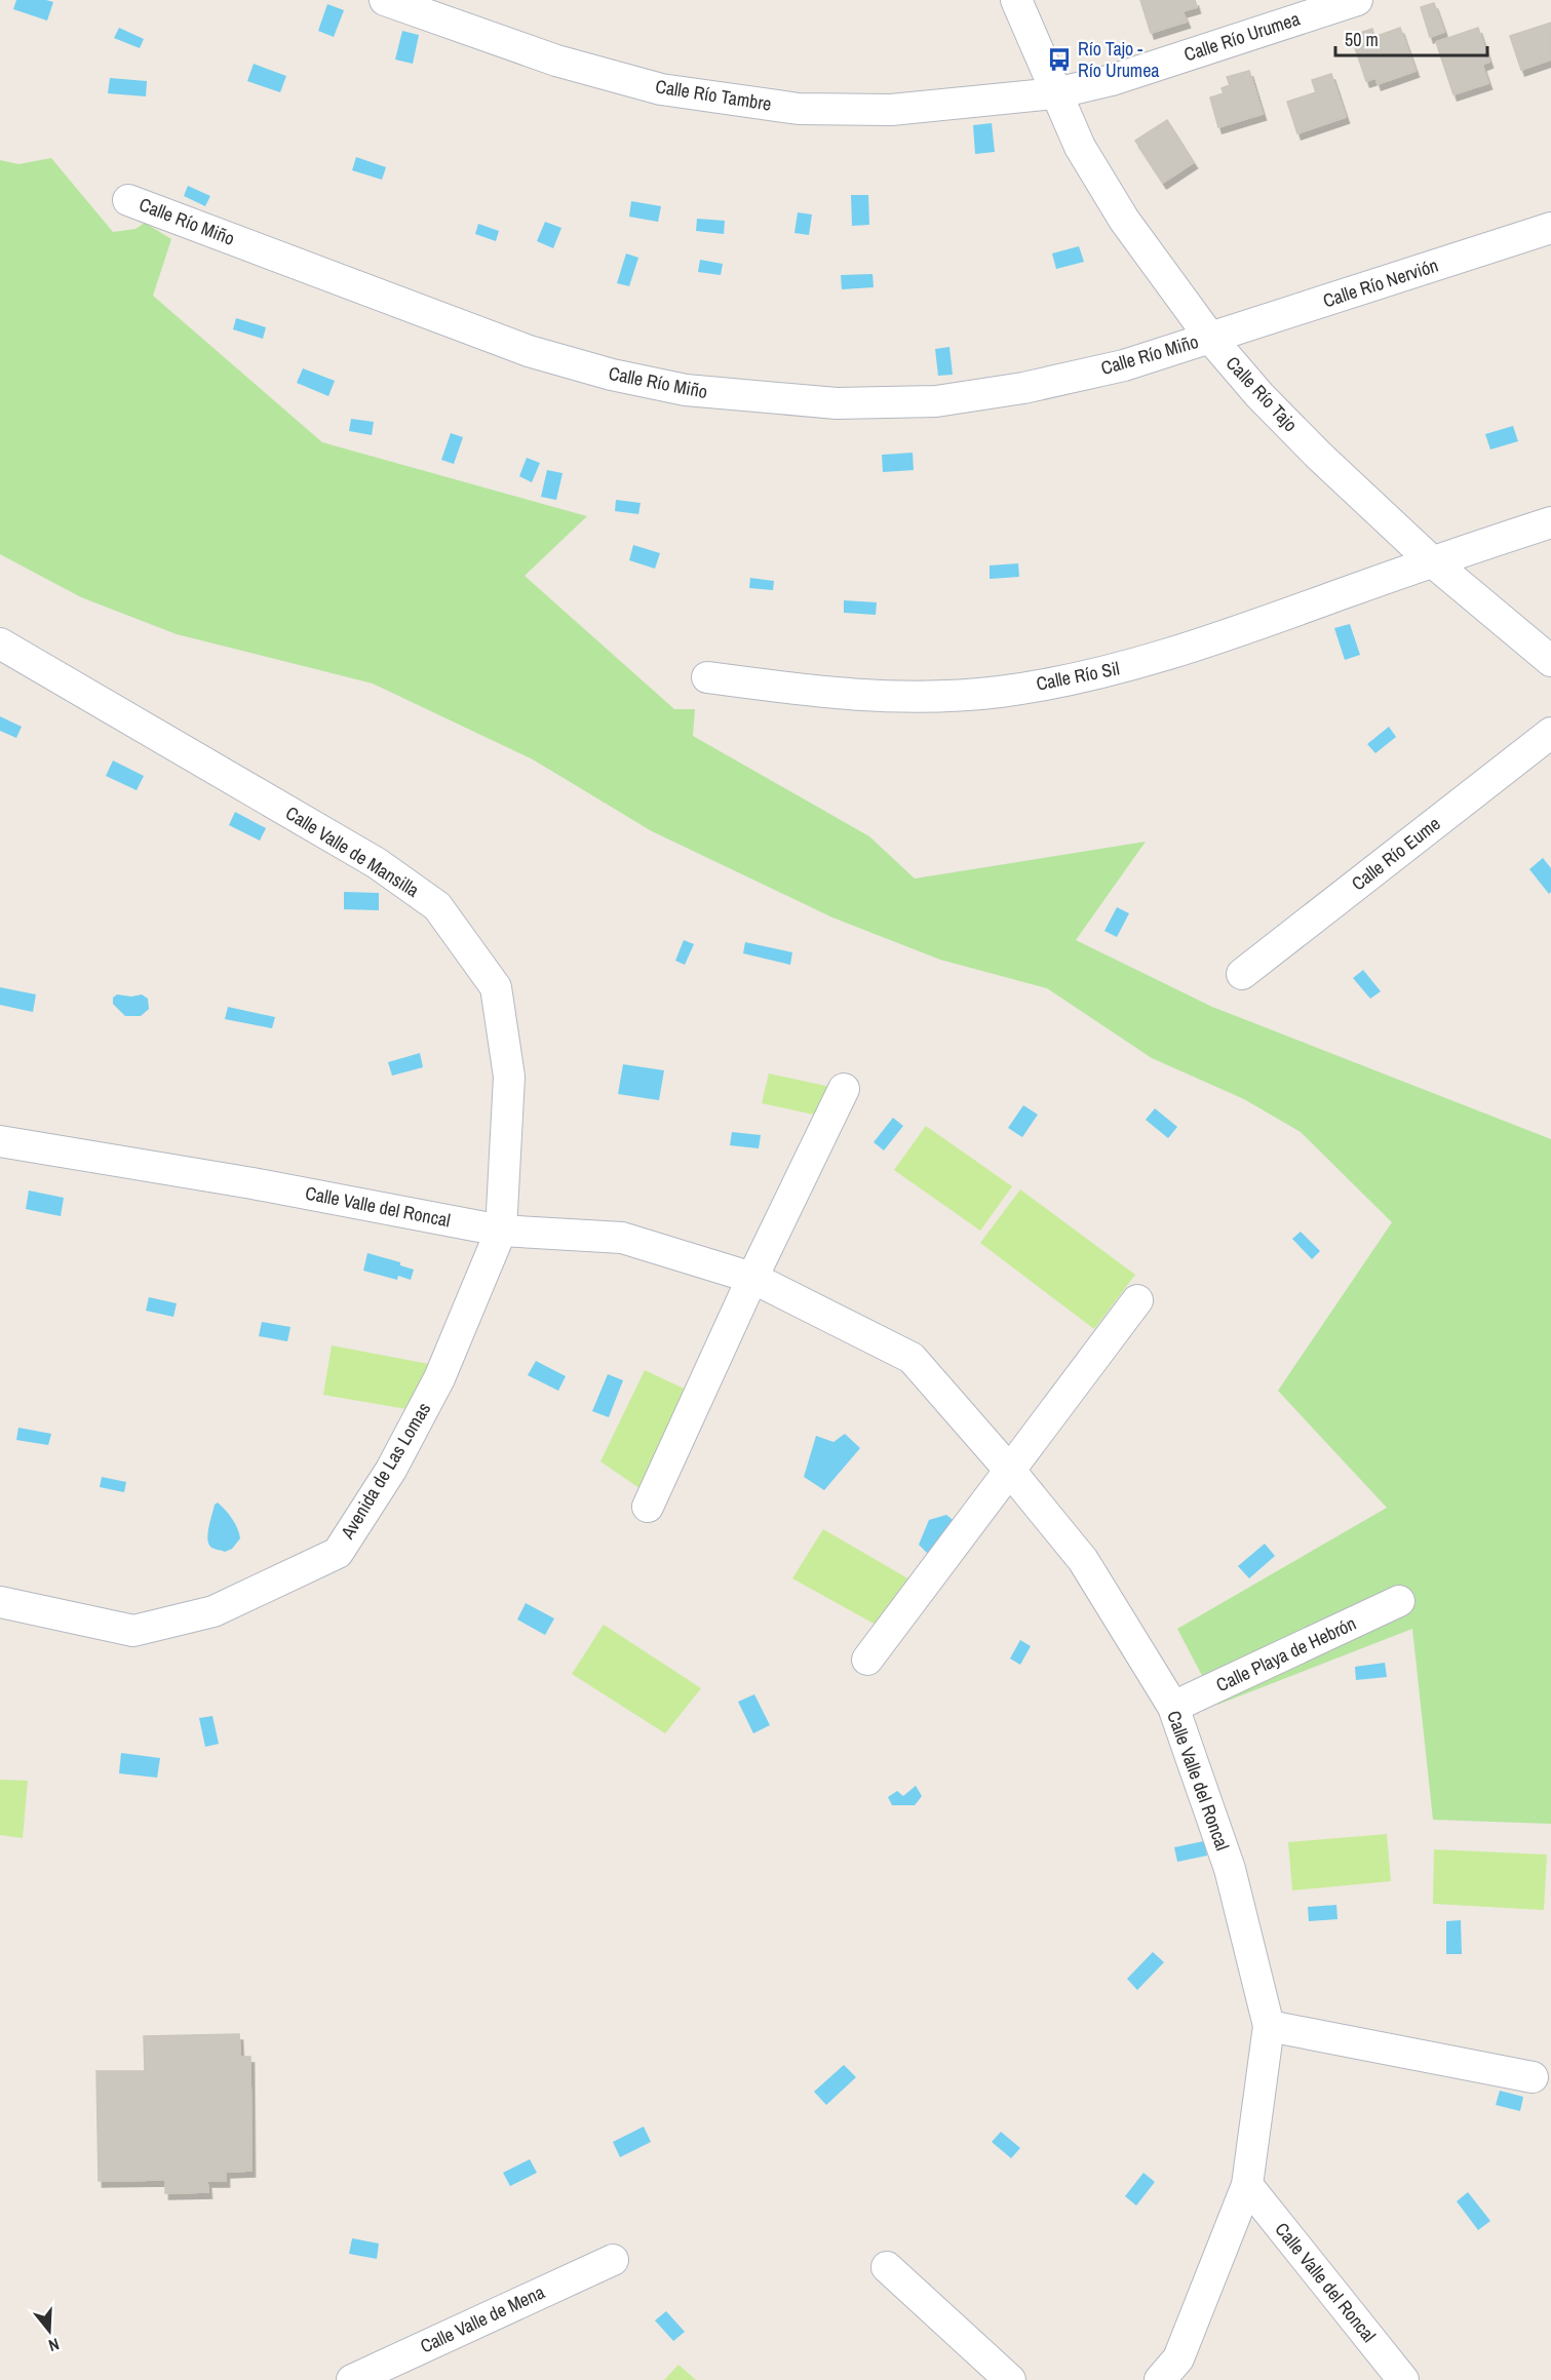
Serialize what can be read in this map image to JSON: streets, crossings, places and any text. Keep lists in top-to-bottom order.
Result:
{
  "streets": {
    "street": [
      "Calle Río Urumea",
      "Calle Río Tambre",
      "Calle Río Miño",
      "Calle Río Nervión",
      "Calle Río Tajo",
      "Calle Río Sil",
      "Calle Valle de Mansilla",
      "Calle Río Eume",
      "Calle Valle del Roncal",
      "Avenida de Las Lomas",
      "Calle Playa de Hebrón",
      "Calle Valle de Mena"
    ]
  },
  "crossings": [
    ["Calle Río Urumea", "Calle Río Tambre"],
    ["Calle Río Urumea", "Calle Río Tajo"],
    ["Calle Río Tambre", "Calle Río Tajo"],
    ["Calle Río Miño", "Calle Río Nervión"],
    ["Calle Río Miño", "Calle Río Tajo"],
    ["Calle Río Nervión", "Calle Río Tajo"],
    ["Calle Río Tajo", "Calle Río Sil"],
    ["Calle Valle de Mansilla", "Calle Valle del Roncal"],
    ["Calle Valle de Mansilla", "Avenida de Las Lomas"],
    ["Calle Valle del Roncal", "Avenida de Las Lomas"],
    ["Calle Valle del Roncal", "Calle Playa de Hebrón"]
  ],
  "places": {
    "bus stop": ["Río Tajo - Río Urumea"]
  },
  "scale_bar": "50 m",
  "north": "bottom"
}
